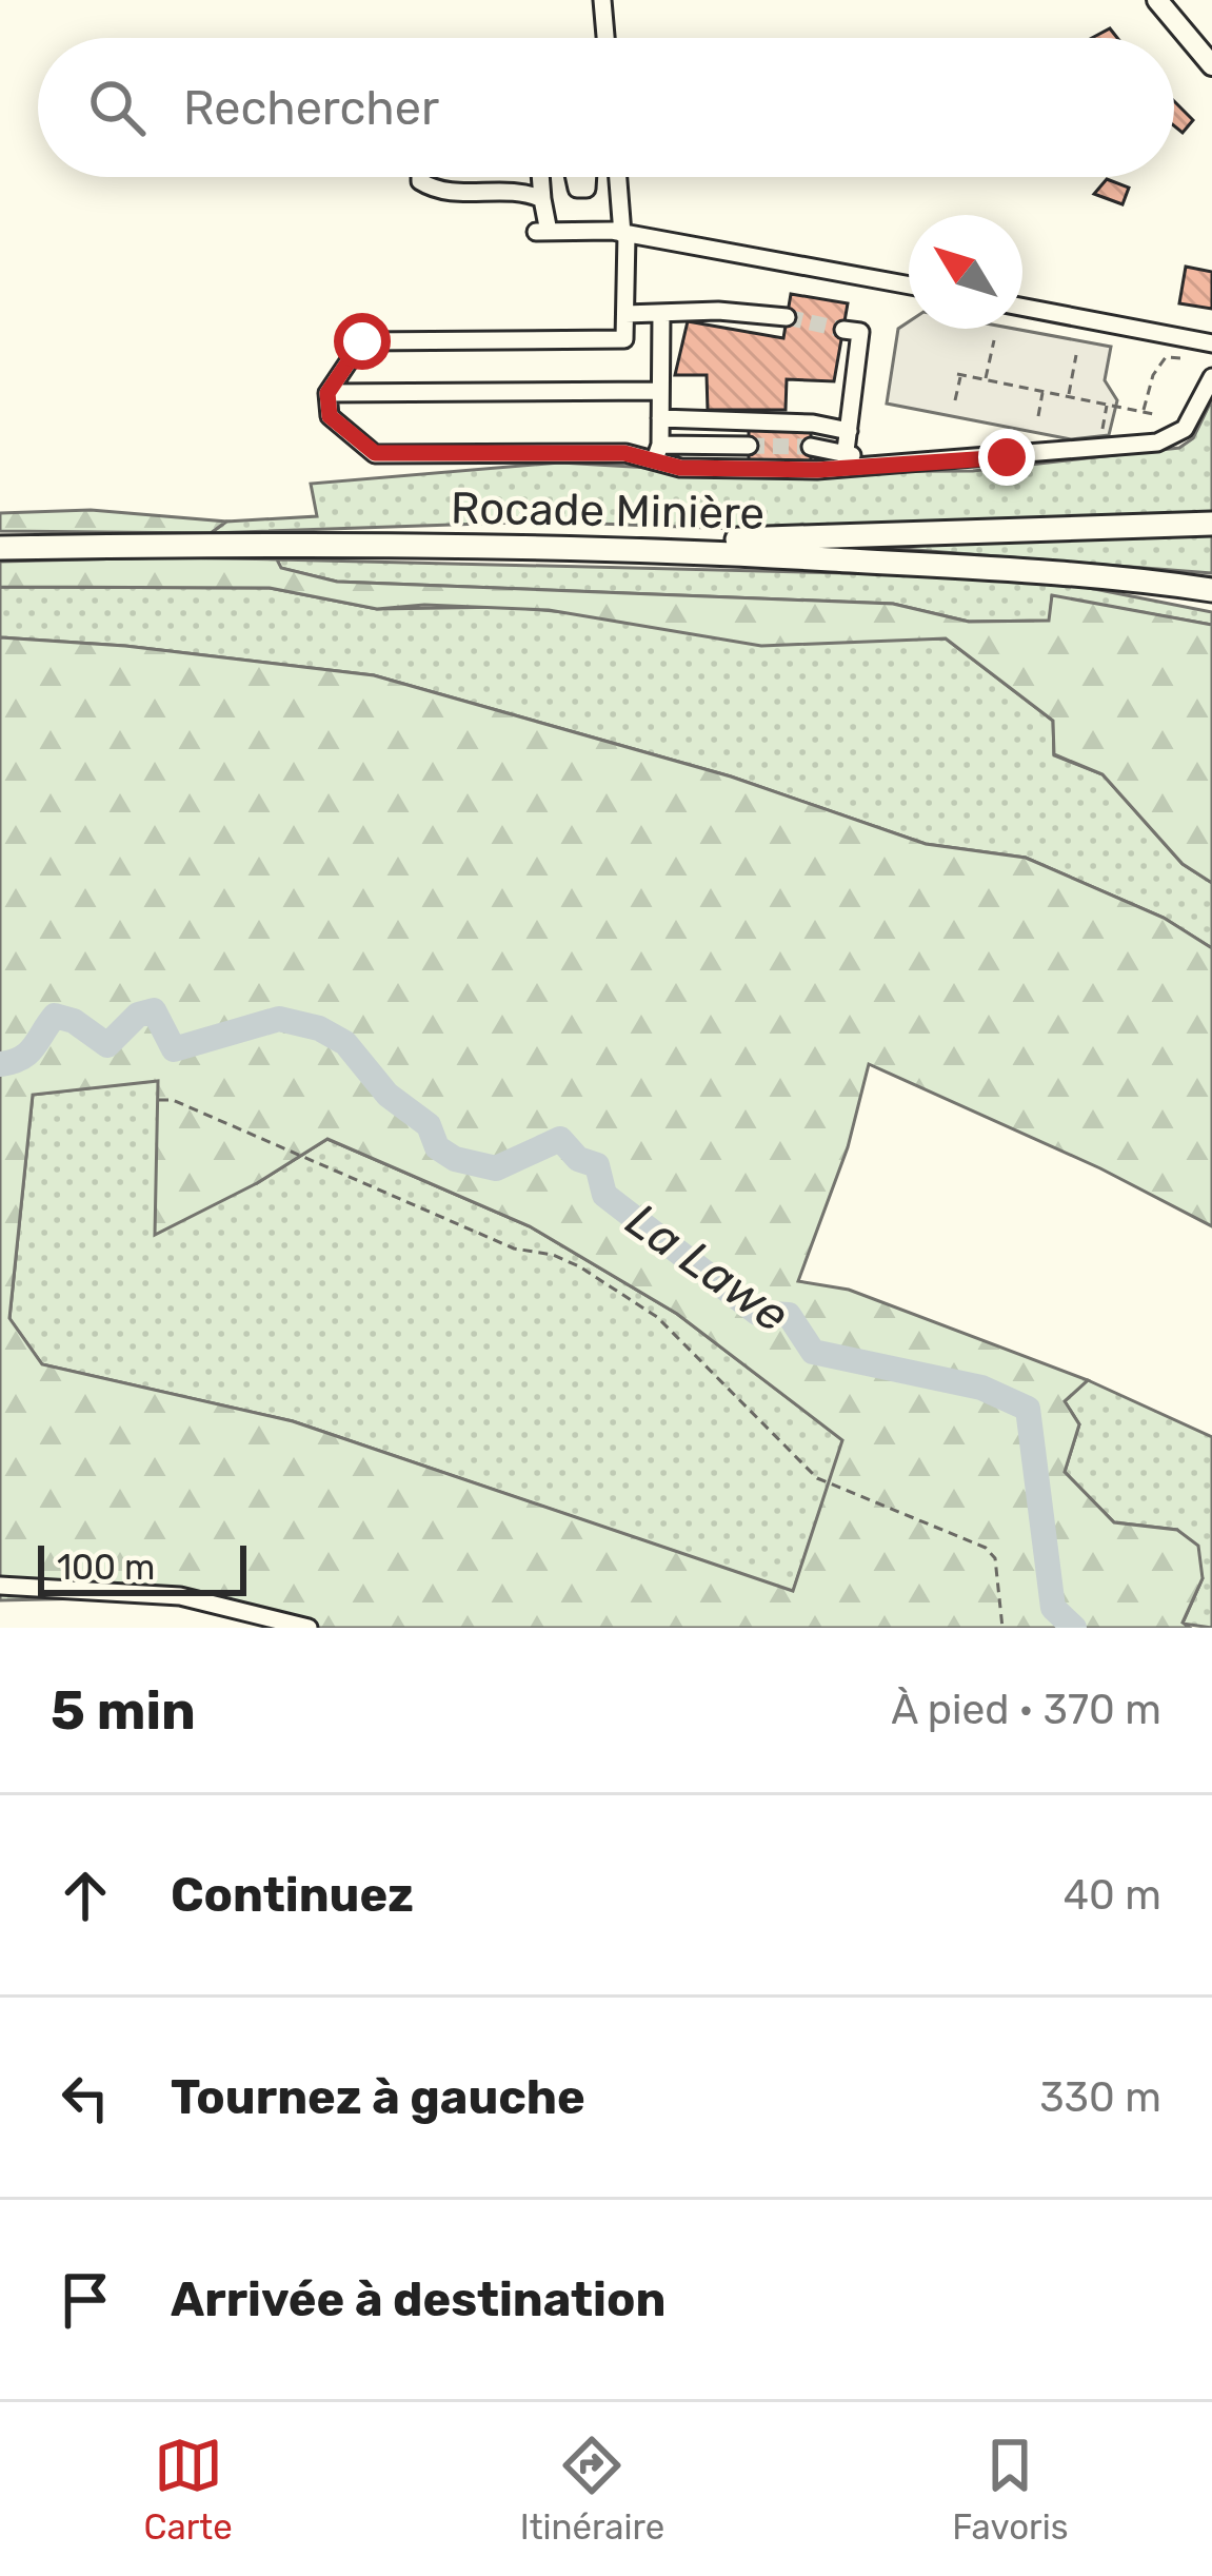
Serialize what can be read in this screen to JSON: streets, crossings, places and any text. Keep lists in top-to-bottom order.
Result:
{
  "streets": {
    "highway": ["Rocade Minière"]
  },
  "water": ["La Lawe"],
  "scale_bar": "100 m",
  "north": "top left",
  "page": {
    "search": "Rechercher",
    "scale": "100 m",
    "heading": ["5 min", "À pied · 370 m"],
    "list": [
      ["Continuez", "40 m"],
      ["Tournez à gauche", "330 m"],
      "Arrivée à destination"
    ],
    "nav": ["Carte", "Itinéraire", "Favoris"]
  }
}
